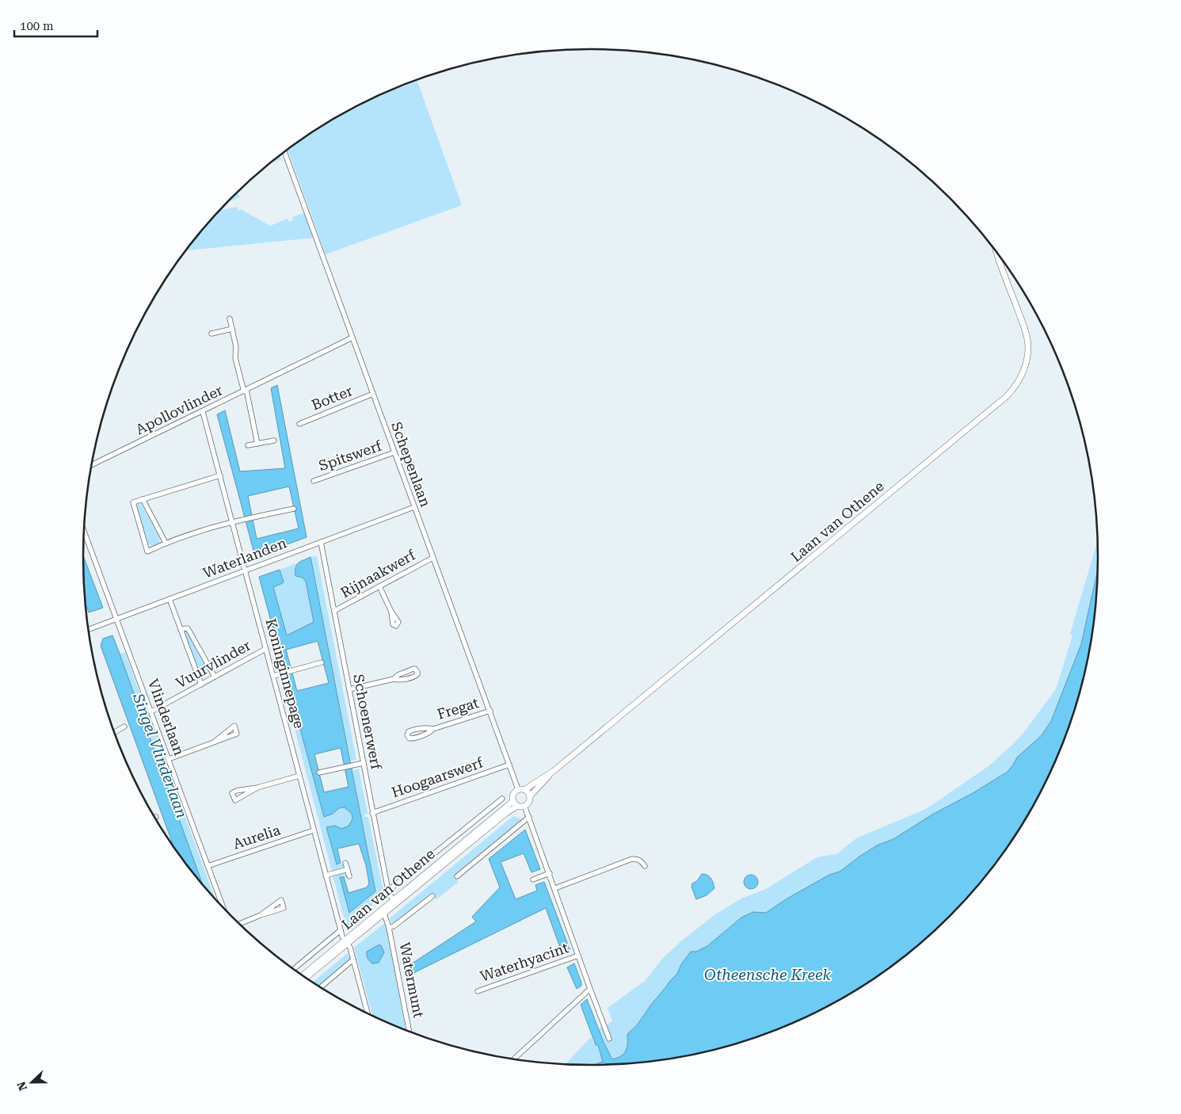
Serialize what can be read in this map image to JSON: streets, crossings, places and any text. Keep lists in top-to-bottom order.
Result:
{
  "streets": {
    "street": [
      "Botter",
      "Apollovlinder",
      "Spitswerf",
      "Schepenlaan",
      "Laan van Othene",
      "Waterlanden",
      "Rijnaakwerf",
      "Vuurvlinder",
      "Koninginnepage",
      "Fregat",
      "Vlinderlaan",
      "Schoenerwerf",
      "Hoogaarswerf",
      "Aurelia",
      "Waterhyacint",
      "Watermunt"
    ]
  },
  "crossings": [
    ["Botter", "Schepenlaan"],
    ["Apollovlinder", "Schepenlaan"],
    ["Apollovlinder", "Koninginnepage"],
    ["Spitswerf", "Schepenlaan"],
    ["Schepenlaan", "Laan van Othene"],
    ["Schepenlaan", "Waterlanden"],
    ["Schepenlaan", "Rijnaakwerf"],
    ["Schepenlaan", "Fregat"],
    ["Schepenlaan", "Hoogaarswerf"],
    ["Schepenlaan", "Waterhyacint"],
    ["Laan van Othene", "Koninginnepage"],
    ["Laan van Othene", "Schoenerwerf"],
    ["Laan van Othene", "Waterhyacint"],
    ["Laan van Othene", "Watermunt"],
    ["Waterlanden", "Koninginnepage"],
    ["Waterlanden", "Vlinderlaan"],
    ["Waterlanden", "Schoenerwerf"],
    ["Rijnaakwerf", "Schoenerwerf"],
    ["Vuurvlinder", "Koninginnepage"],
    ["Vuurvlinder", "Vlinderlaan"],
    ["Koninginnepage", "Aurelia"],
    ["Vlinderlaan", "Aurelia"],
    ["Schoenerwerf", "Hoogaarswerf"]
  ],
  "water": ["Singel Vlinderlaan", "Otheensche Kreek"],
  "scale_bar": "100 m",
  "north": "left"
}
